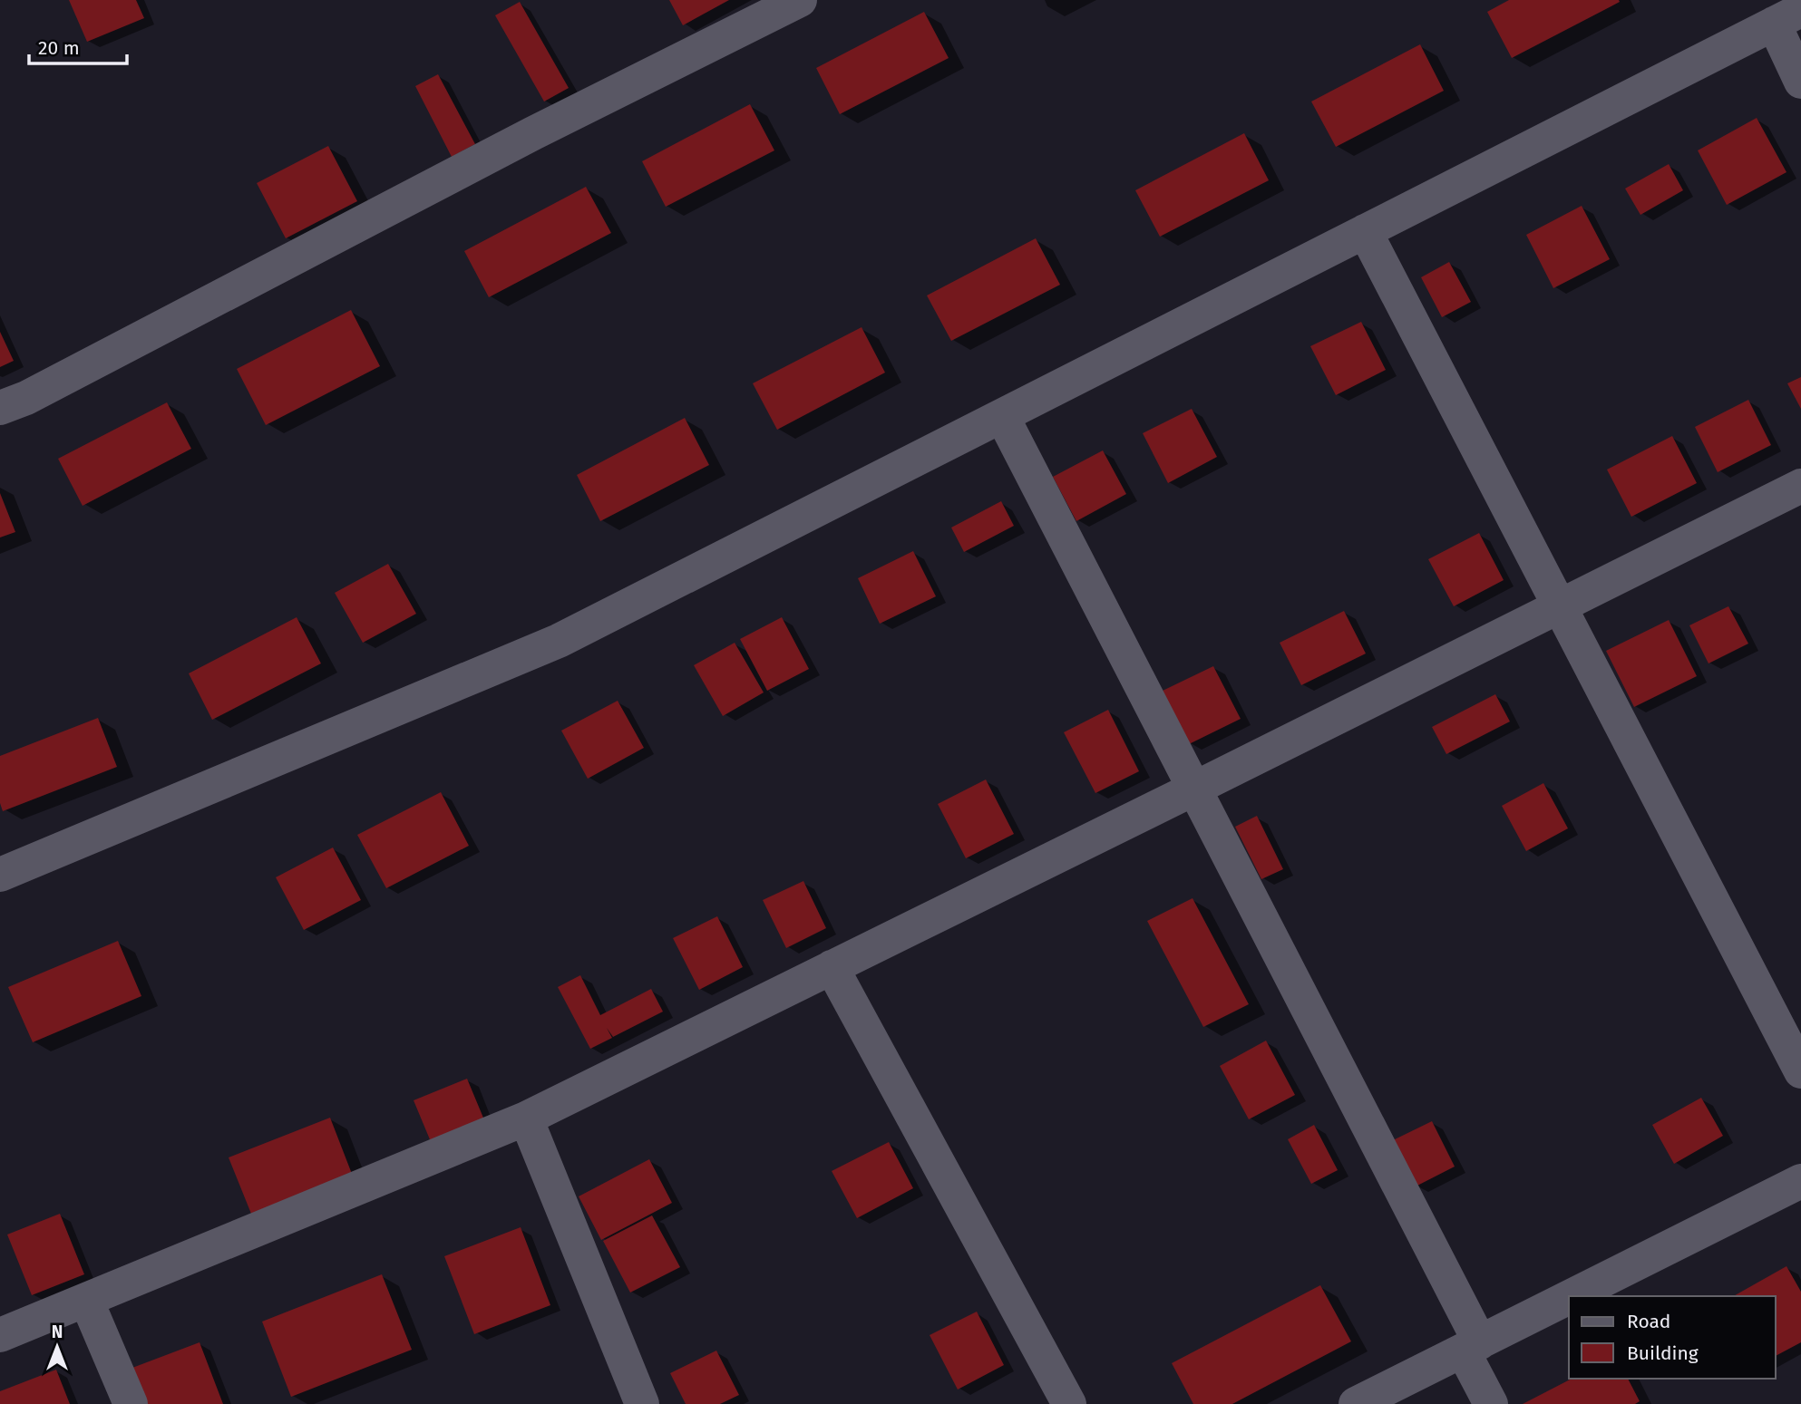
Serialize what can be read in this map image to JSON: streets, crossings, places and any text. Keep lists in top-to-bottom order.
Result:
{
  "legend": ["Road", "Building"],
  "scale_bar": "20 m",
  "north": "top"
}
